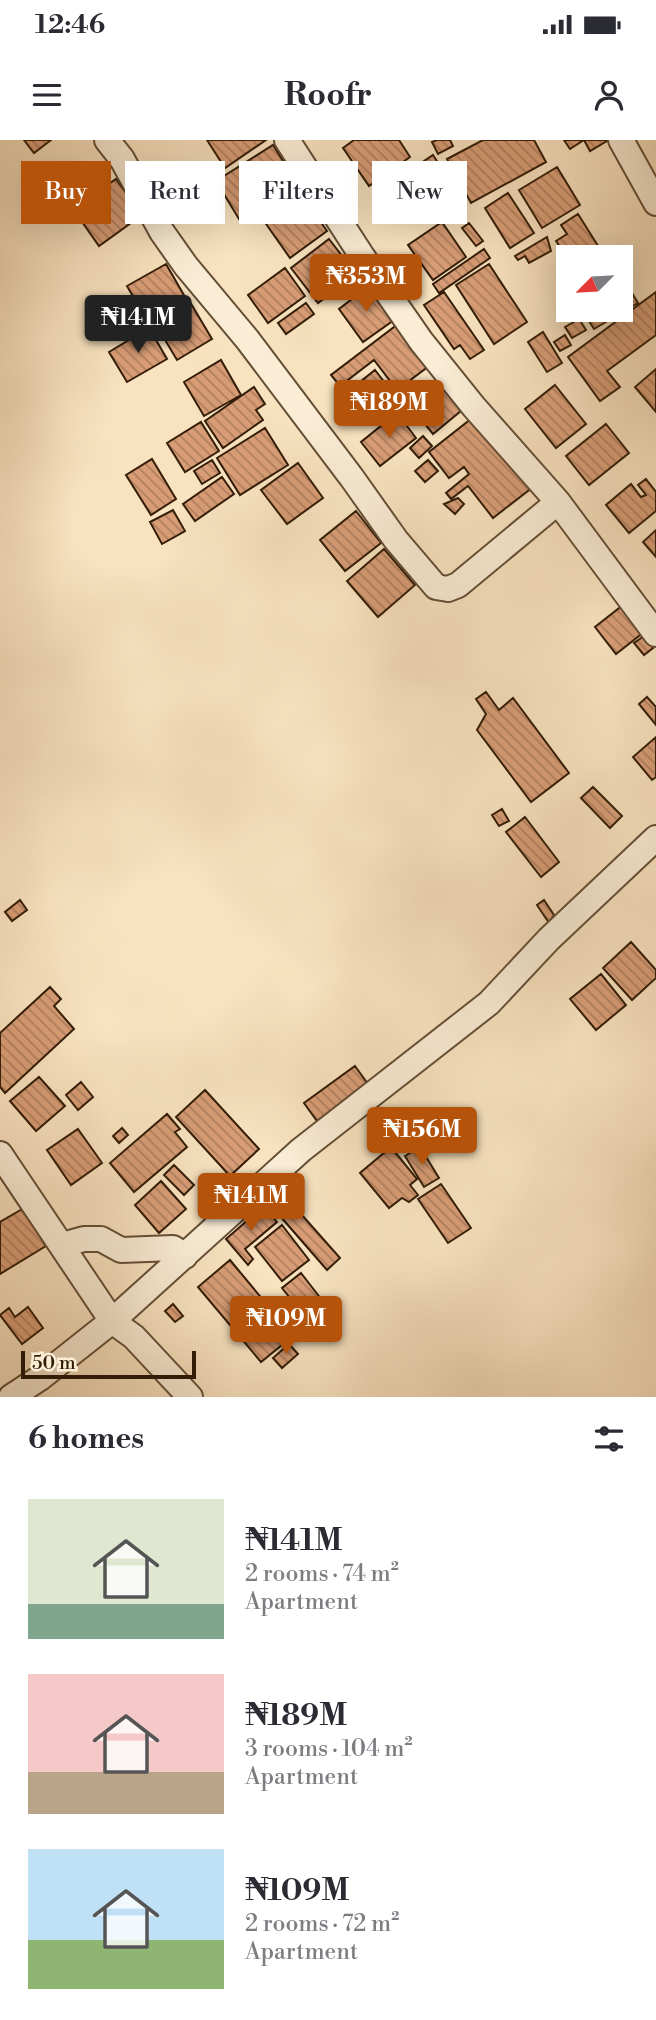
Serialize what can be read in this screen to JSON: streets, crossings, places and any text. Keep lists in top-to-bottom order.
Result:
{
  "scale_bar": "50 m",
  "north": "bottom left",
  "page": {
    "status": "12:46",
    "header": "Roofr",
    "chip": [
      "Buy",
      "Rent",
      "Filters",
      "New"
    ],
    "price": [
      "₦353M",
      "₦141M",
      "₦189M",
      "₦156M",
      "₦141M",
      "₦109M"
    ],
    "scale": "50 m",
    "heading": "6 homes",
    "list": [
      {
        "name": "₦141M",
        "note": "2 rooms · 74 m² · Apartment"
      },
      {
        "name": "₦189M",
        "note": "3 rooms · 104 m² · Apartment"
      },
      {
        "name": "₦109M",
        "note": "2 rooms · 72 m² · Apartment"
      }
    ]
  }
}
